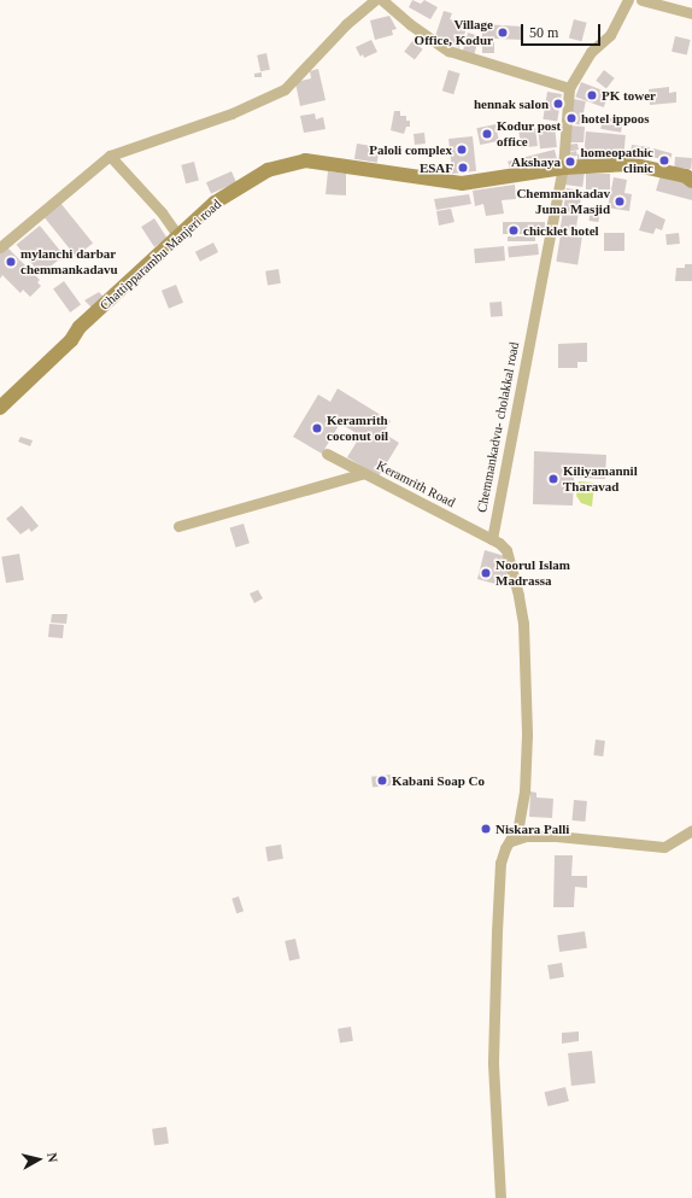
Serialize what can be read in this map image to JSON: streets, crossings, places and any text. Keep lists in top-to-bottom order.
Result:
{
  "streets": {
    "main road": ["Chattipparambu Manjeri road"],
    "street": ["Chemmankadvu- cholakkal road", "Keramrith Road"]
  },
  "crossings": [
    ["Chattipparambu Manjeri road", "Chemmankadvu- cholakkal road"],
    ["Chemmankadvu- cholakkal road", "Keramrith Road"]
  ],
  "places": [
    "Village Office, Kodur",
    "PK tower",
    "hennak salon",
    "hotel ippoos",
    "Kodur post office",
    "Paloli complex",
    "homeopathic clinic",
    "Akshaya",
    "ESAF",
    "Chemmankadav Juma Masjid",
    "chicklet hotel",
    "mylanchi darbar chemmankadavu",
    "Keramrith coconut oil",
    "Kiliyamannil Tharavad",
    "Noorul Islam Madrassa",
    "Kabani Soap Co",
    "Niskara Palli"
  ],
  "scale_bar": "50 m",
  "north": "right"
}
